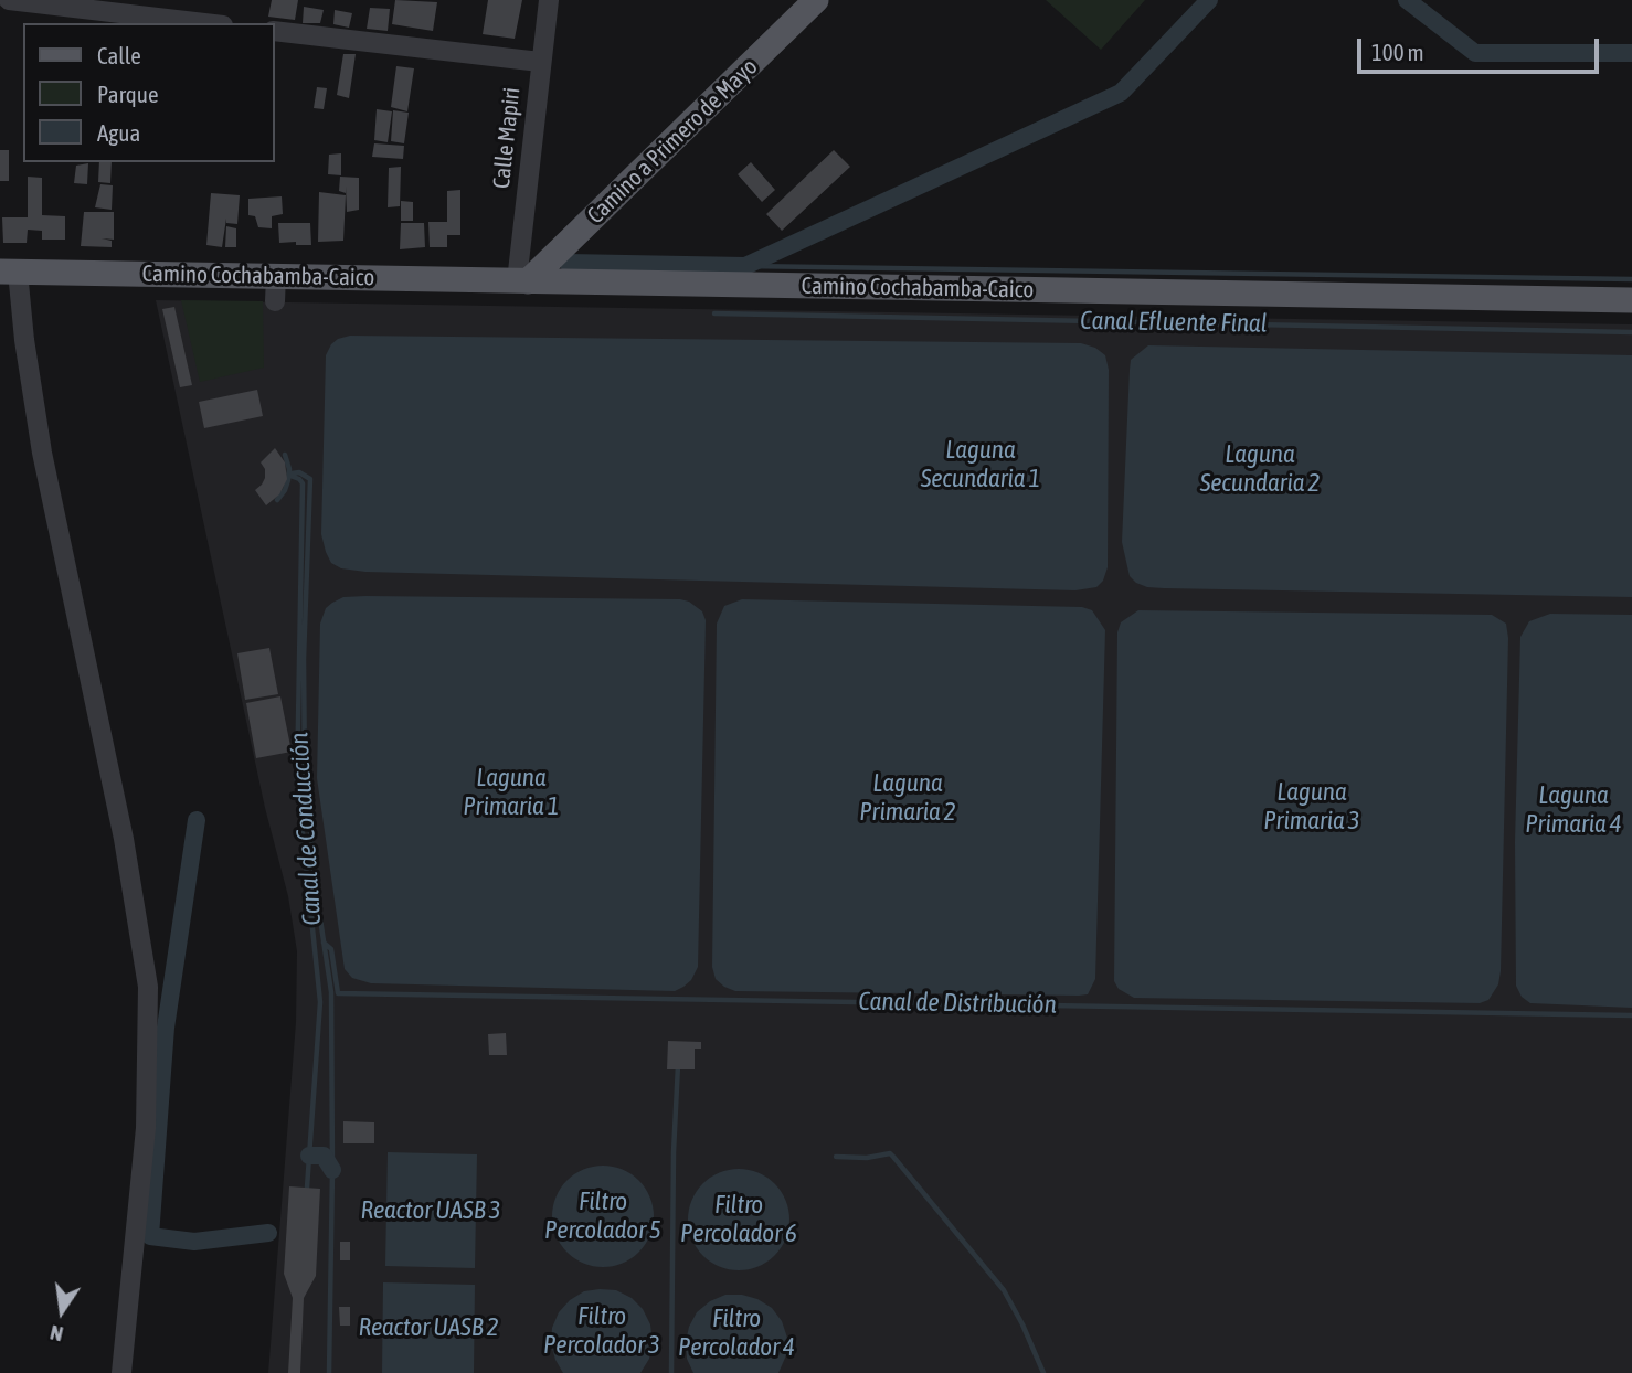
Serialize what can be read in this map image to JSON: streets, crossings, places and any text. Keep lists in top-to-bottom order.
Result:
{
  "streets": {
    "main road": ["Camino a Primero de Mayo", "Camino Cochabamba-Caico"],
    "street": ["Calle Mapiri"]
  },
  "crossings": [
    ["Calle Mapiri", "Camino a Primero de Mayo"],
    ["Calle Mapiri", "Camino Cochabamba-Caico"],
    ["Camino a Primero de Mayo", "Camino Cochabamba-Caico"]
  ],
  "water": [
    "Canal Efluente Final",
    "Laguna Secundaria 1",
    "Laguna Secundaria 2",
    "Laguna Primaria 1",
    "Laguna Primaria 2",
    "Laguna Primaria 3",
    "Laguna Primaria 4",
    "Canal de Conducción",
    "Canal de Distribución",
    "Filtro Percolador 5",
    "Filtro Percolador 6",
    "Reactor UASB 3",
    "Filtro Percolador 3",
    "Filtro Percolador 4",
    "Reactor UASB 2"
  ],
  "legend": ["Calle", "Parque", "Agua"],
  "scale_bar": "100 m",
  "north": "bottom"
}
